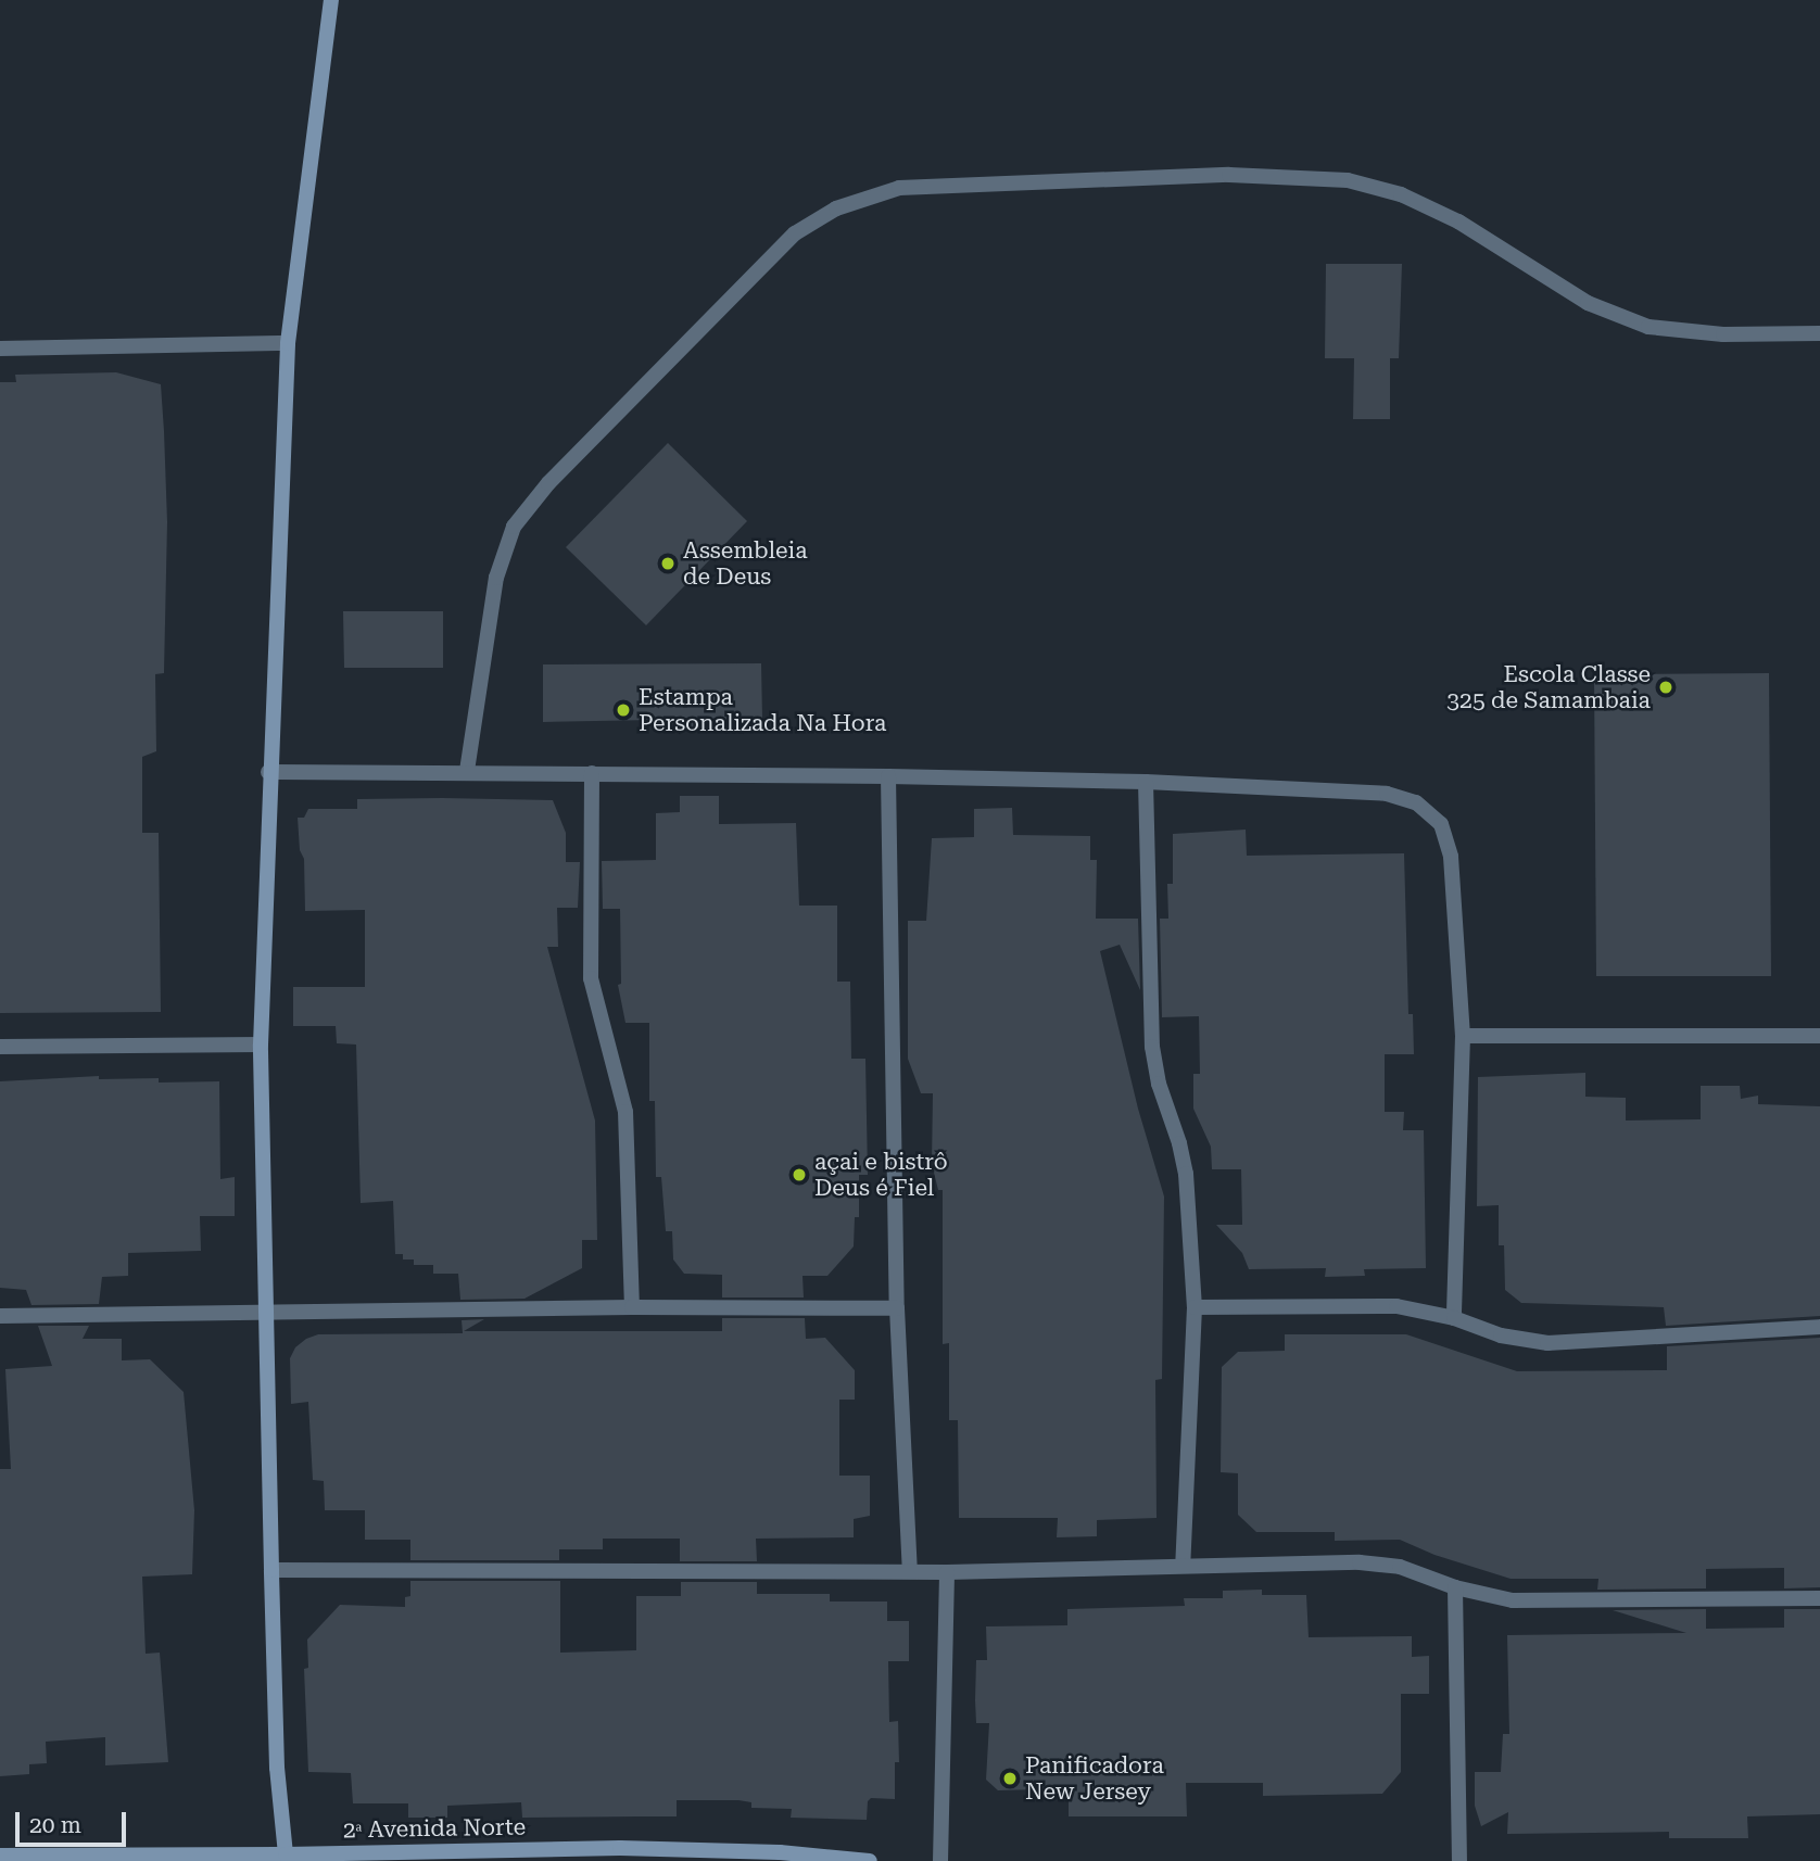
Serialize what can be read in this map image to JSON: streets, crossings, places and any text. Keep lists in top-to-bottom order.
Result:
{
  "streets": {
    "street": ["2ᵃ Avenida Norte"]
  },
  "places": [
    "Assembleia de Deus",
    "Escola Classe 325 de Samambaia",
    "Estampa Personalizada Na Hora",
    "açai e bistrô Deus é Fiel",
    "Panificadora New Jersey"
  ],
  "scale_bar": "20 m"
}
